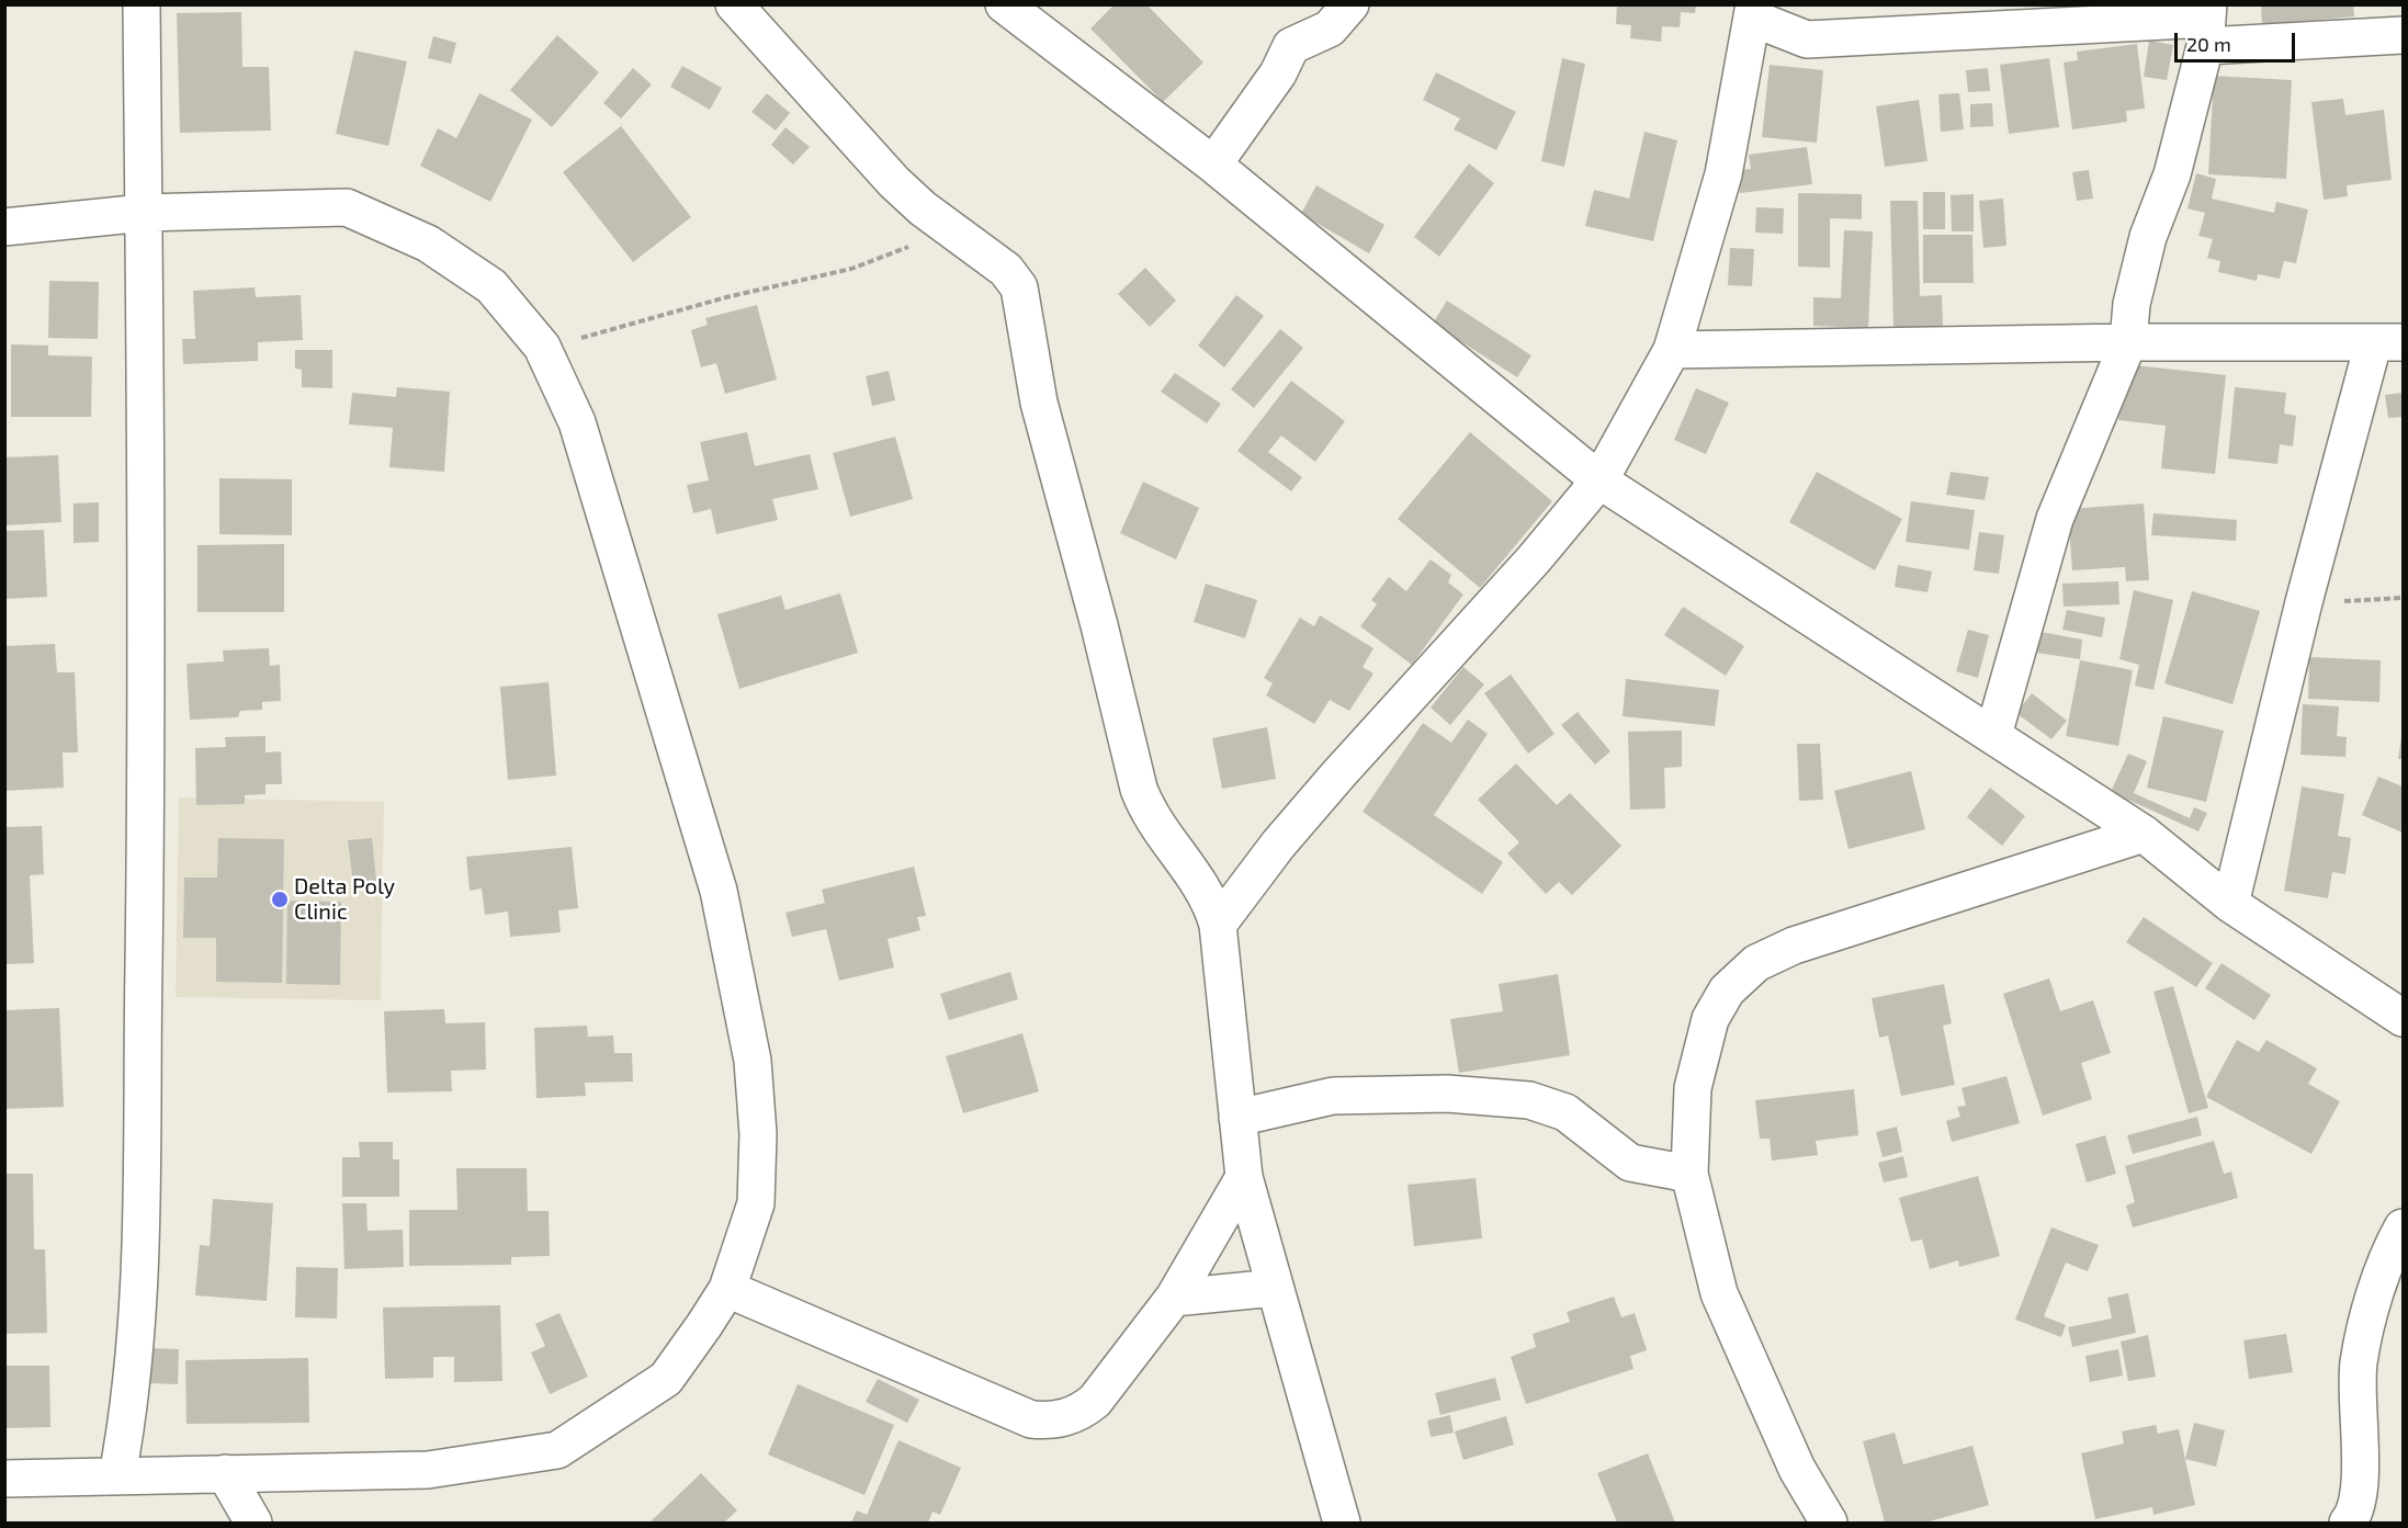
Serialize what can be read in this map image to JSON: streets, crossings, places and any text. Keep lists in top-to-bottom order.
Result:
{
  "places": ["Delta Poly Clinic"],
  "scale_bar": "20 m"
}
